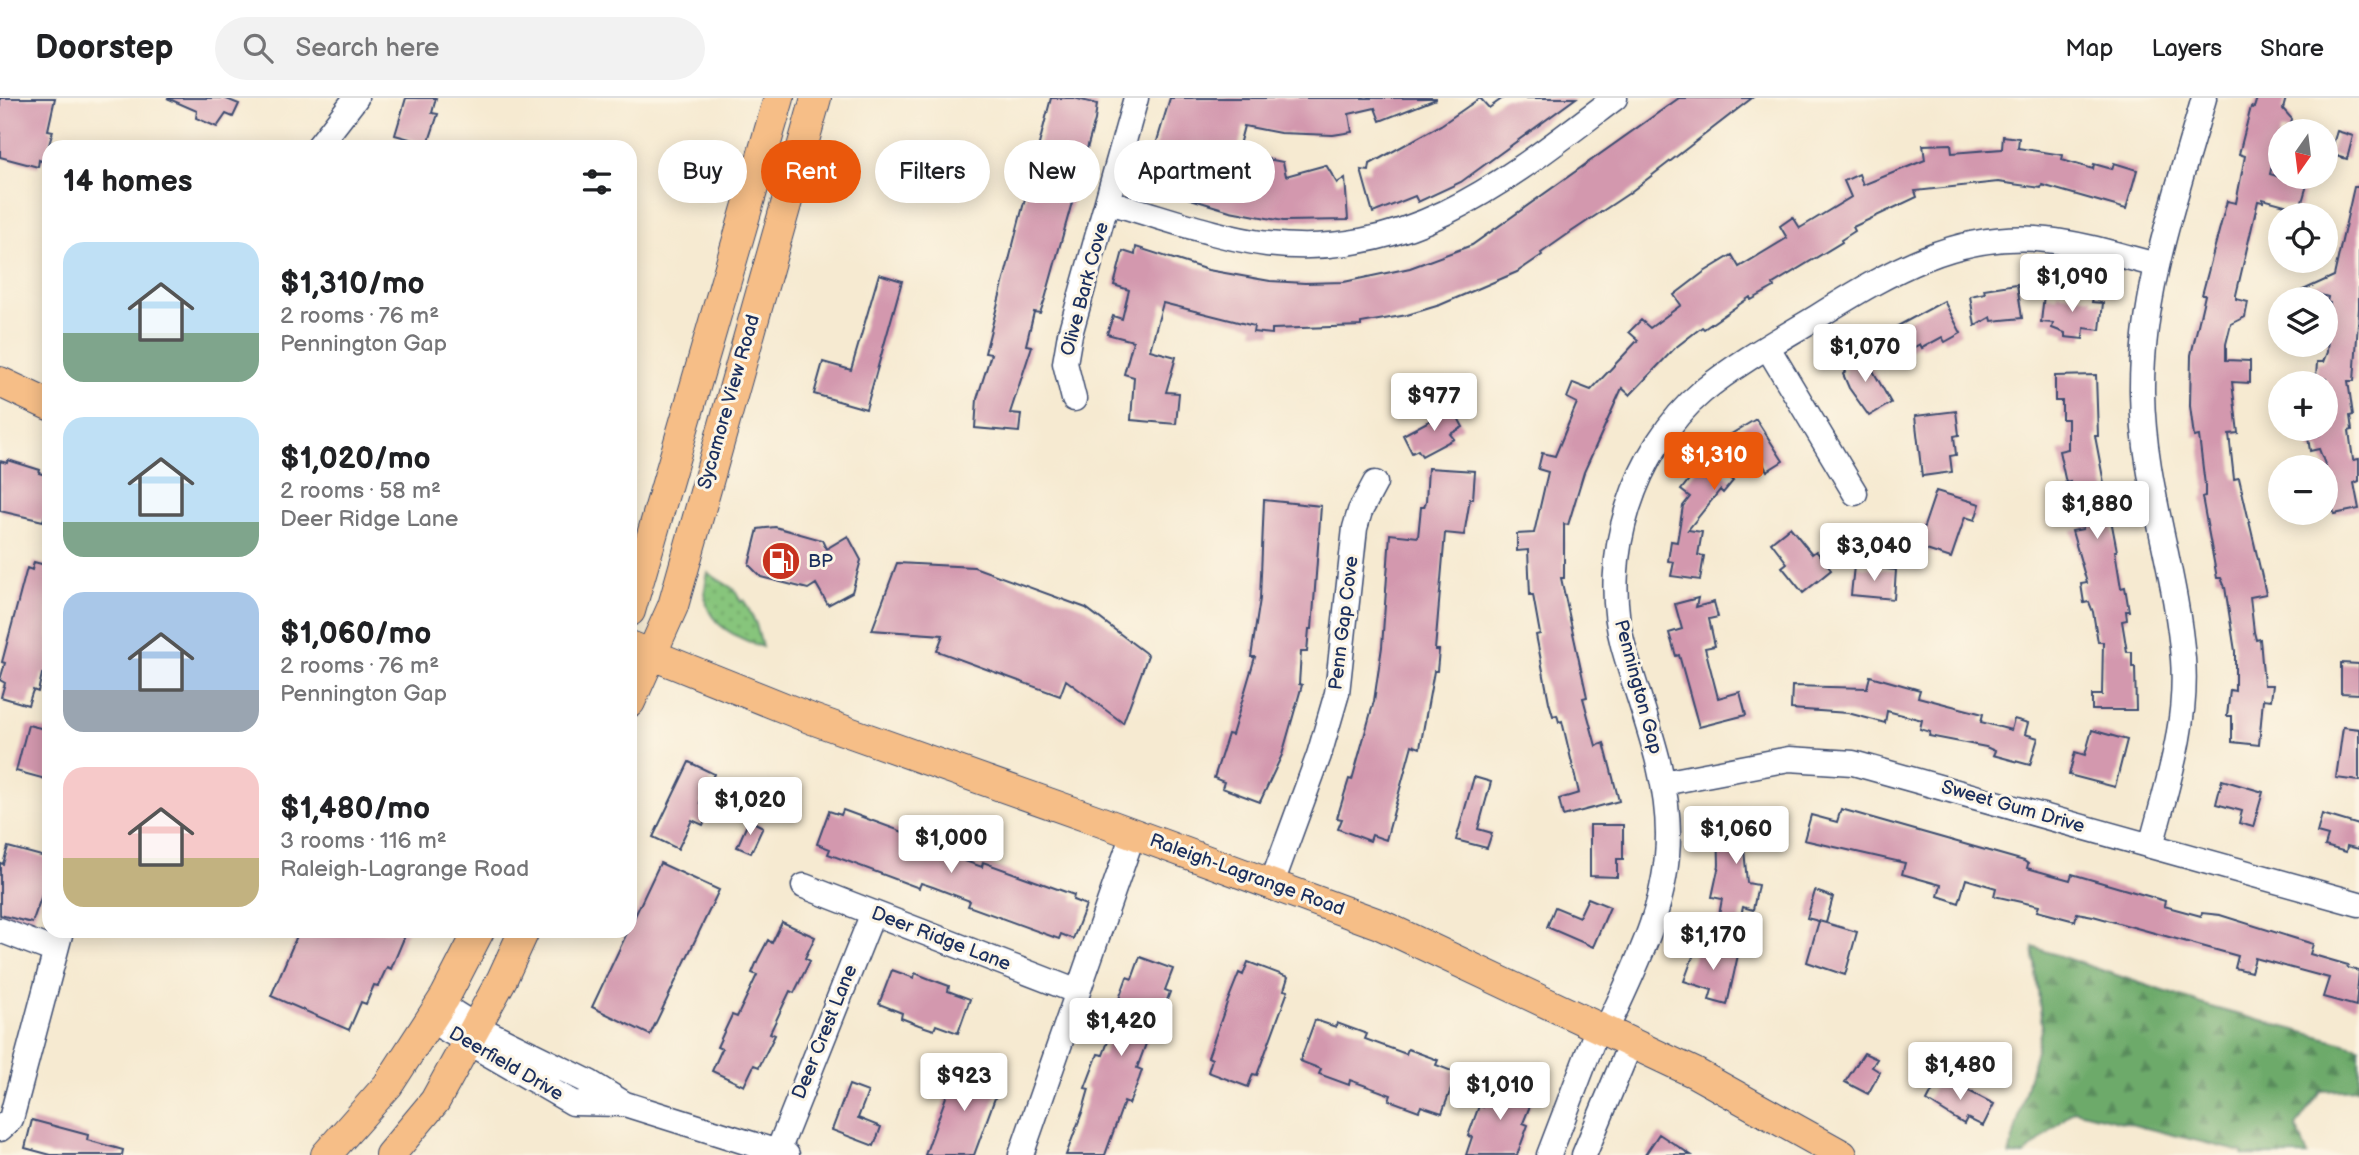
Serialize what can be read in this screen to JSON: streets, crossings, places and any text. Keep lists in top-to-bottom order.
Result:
{
  "streets": {
    "main road": ["Sycamore View Road", "Raleigh-Lagrange Road"],
    "street": [
      "Olive Bark Cove",
      "Penn Gap Cove",
      "Pennington Gap",
      "Sweet Gum Drive",
      "Deer Ridge Lane",
      "Deer Crest Lane",
      "Deerfield Drive"
    ]
  },
  "crossings": [
    ["Sycamore View Road", "Raleigh-Lagrange Road"],
    ["Penn Gap Cove", "Raleigh-Lagrange Road"],
    ["Pennington Gap", "Sweet Gum Drive"],
    ["Pennington Gap", "Raleigh-Lagrange Road"],
    ["Deer Ridge Lane", "Deer Crest Lane"],
    ["Deer Crest Lane", "Deerfield Drive"]
  ],
  "places": {
    "fuel station": ["BP"]
  },
  "north": "bottom",
  "page": {
    "header": "Doorstep",
    "search": "Search here",
    "nav": ["Map", "Layers", "Share"],
    "map_buttons": ["+", "−"],
    "chip": [
      "Buy",
      "Rent",
      "Filters",
      "New",
      "Apartment"
    ],
    "heading": "14 homes",
    "list": [
      {
        "name": "$1,310/mo",
        "note": "2 rooms · 76 m² · Pennington Gap"
      },
      {
        "name": "$1,020/mo",
        "note": "2 rooms · 58 m² · Deer Ridge Lane"
      },
      {
        "name": "$1,060/mo",
        "note": "2 rooms · 76 m² · Pennington Gap"
      },
      {
        "name": "$1,480/mo",
        "note": "3 rooms · 116 m² · Raleigh-Lagrange Road"
      }
    ],
    "price": [
      "$1,090",
      "$1,070",
      "$977",
      "$1,310",
      "$1,880",
      "$3,040",
      "$1,020",
      "$1,060",
      "$1,000",
      "$1,170",
      "$1,420",
      "$1,480",
      "$923",
      "$1,010"
    ]
  }
}
